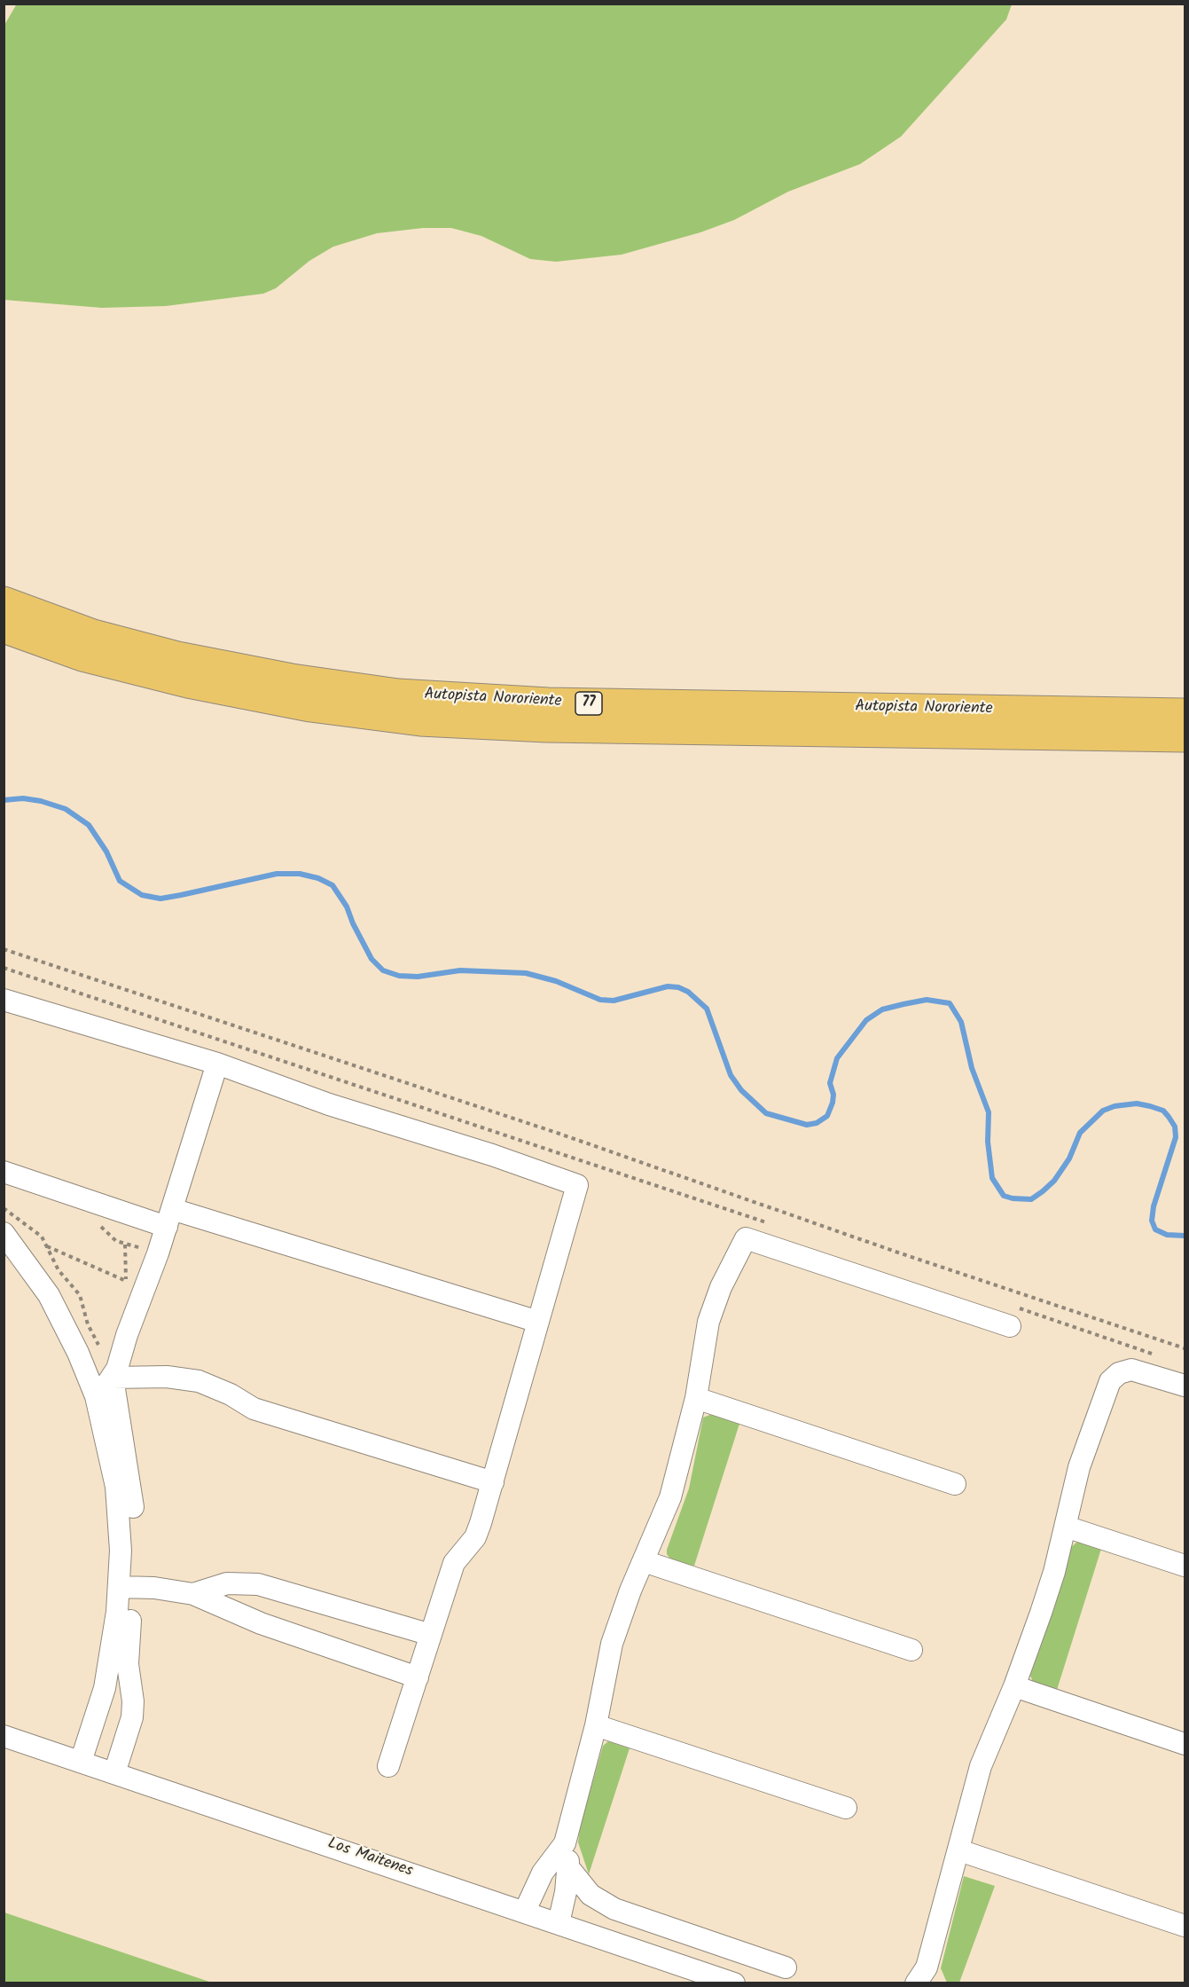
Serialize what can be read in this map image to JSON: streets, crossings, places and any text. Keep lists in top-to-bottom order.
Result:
{
  "streets": {
    "highway": ["Autopista Nororiente", "77"],
    "street": ["Los Maitenes"]
  }
}
